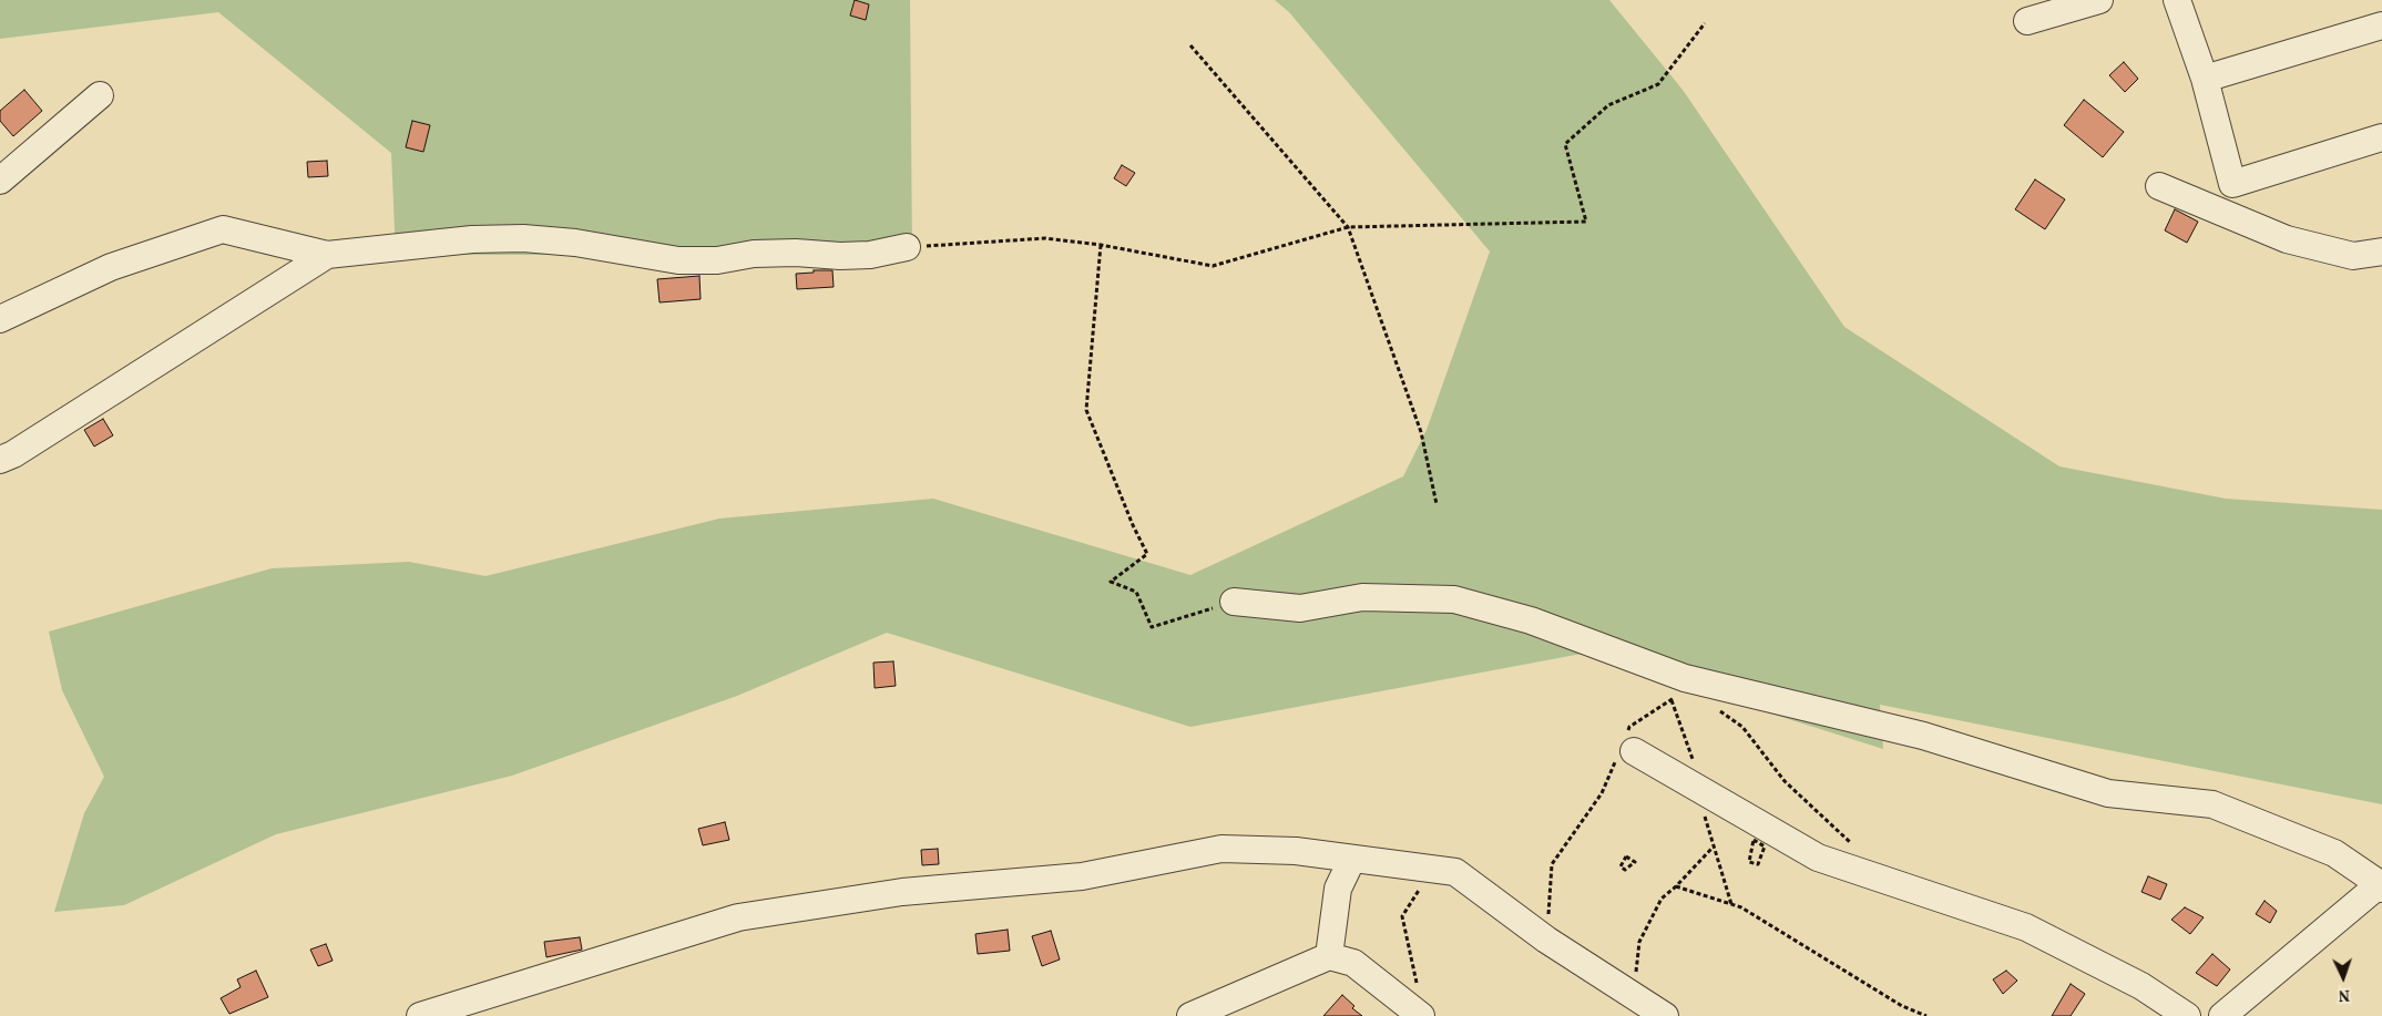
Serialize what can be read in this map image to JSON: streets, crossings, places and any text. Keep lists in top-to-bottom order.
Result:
{
  "north": "bottom"
}
